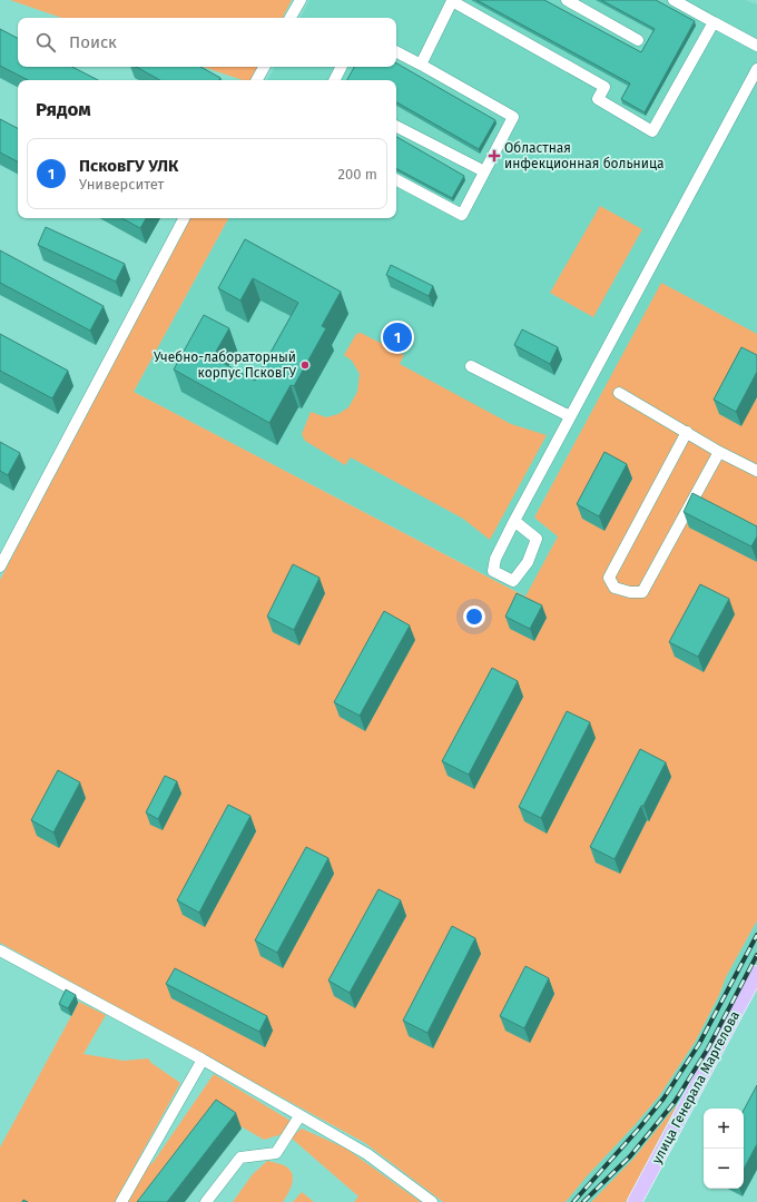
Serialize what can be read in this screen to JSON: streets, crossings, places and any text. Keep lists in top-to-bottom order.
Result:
{
  "streets": {
    "main road": ["улица Генерала Маргелова"]
  },
  "places": {
    "health": ["Областная инфекционная больница"],
    "other": ["Учебно-лабораторный корпус ПсковГУ"]
  },
  "page": {
    "search": "Поиск",
    "heading": "Рядом",
    "list": [
      {
        "mark": "1",
        "name": "ПсковГУ УЛК",
        "note": "Университет",
        "value": "200 m"
      }
    ],
    "pins": "1",
    "map_buttons": ["+", "−"]
  }
}
